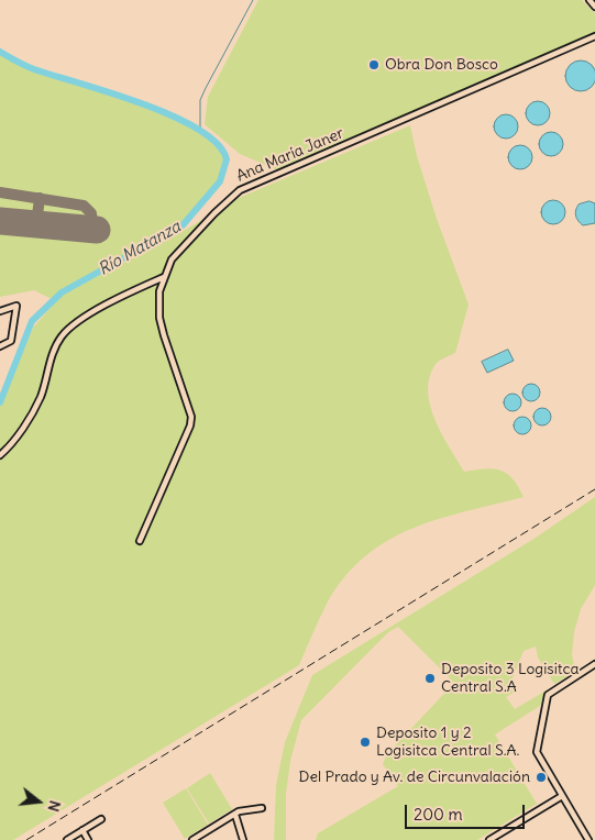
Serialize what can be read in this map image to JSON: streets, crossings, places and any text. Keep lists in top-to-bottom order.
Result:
{
  "streets": {
    "street": ["Ana María Janer"]
  },
  "water": ["Río Matanza"],
  "places": [
    "Obra Don Bosco",
    "Deposito 3 Logisitca Central S.A",
    "Deposito 1 y 2 Logisitca Central S.A.",
    "Del Prado y Av. de Circunvalación"
  ],
  "scale_bar": "200 m",
  "north": "right"
}
